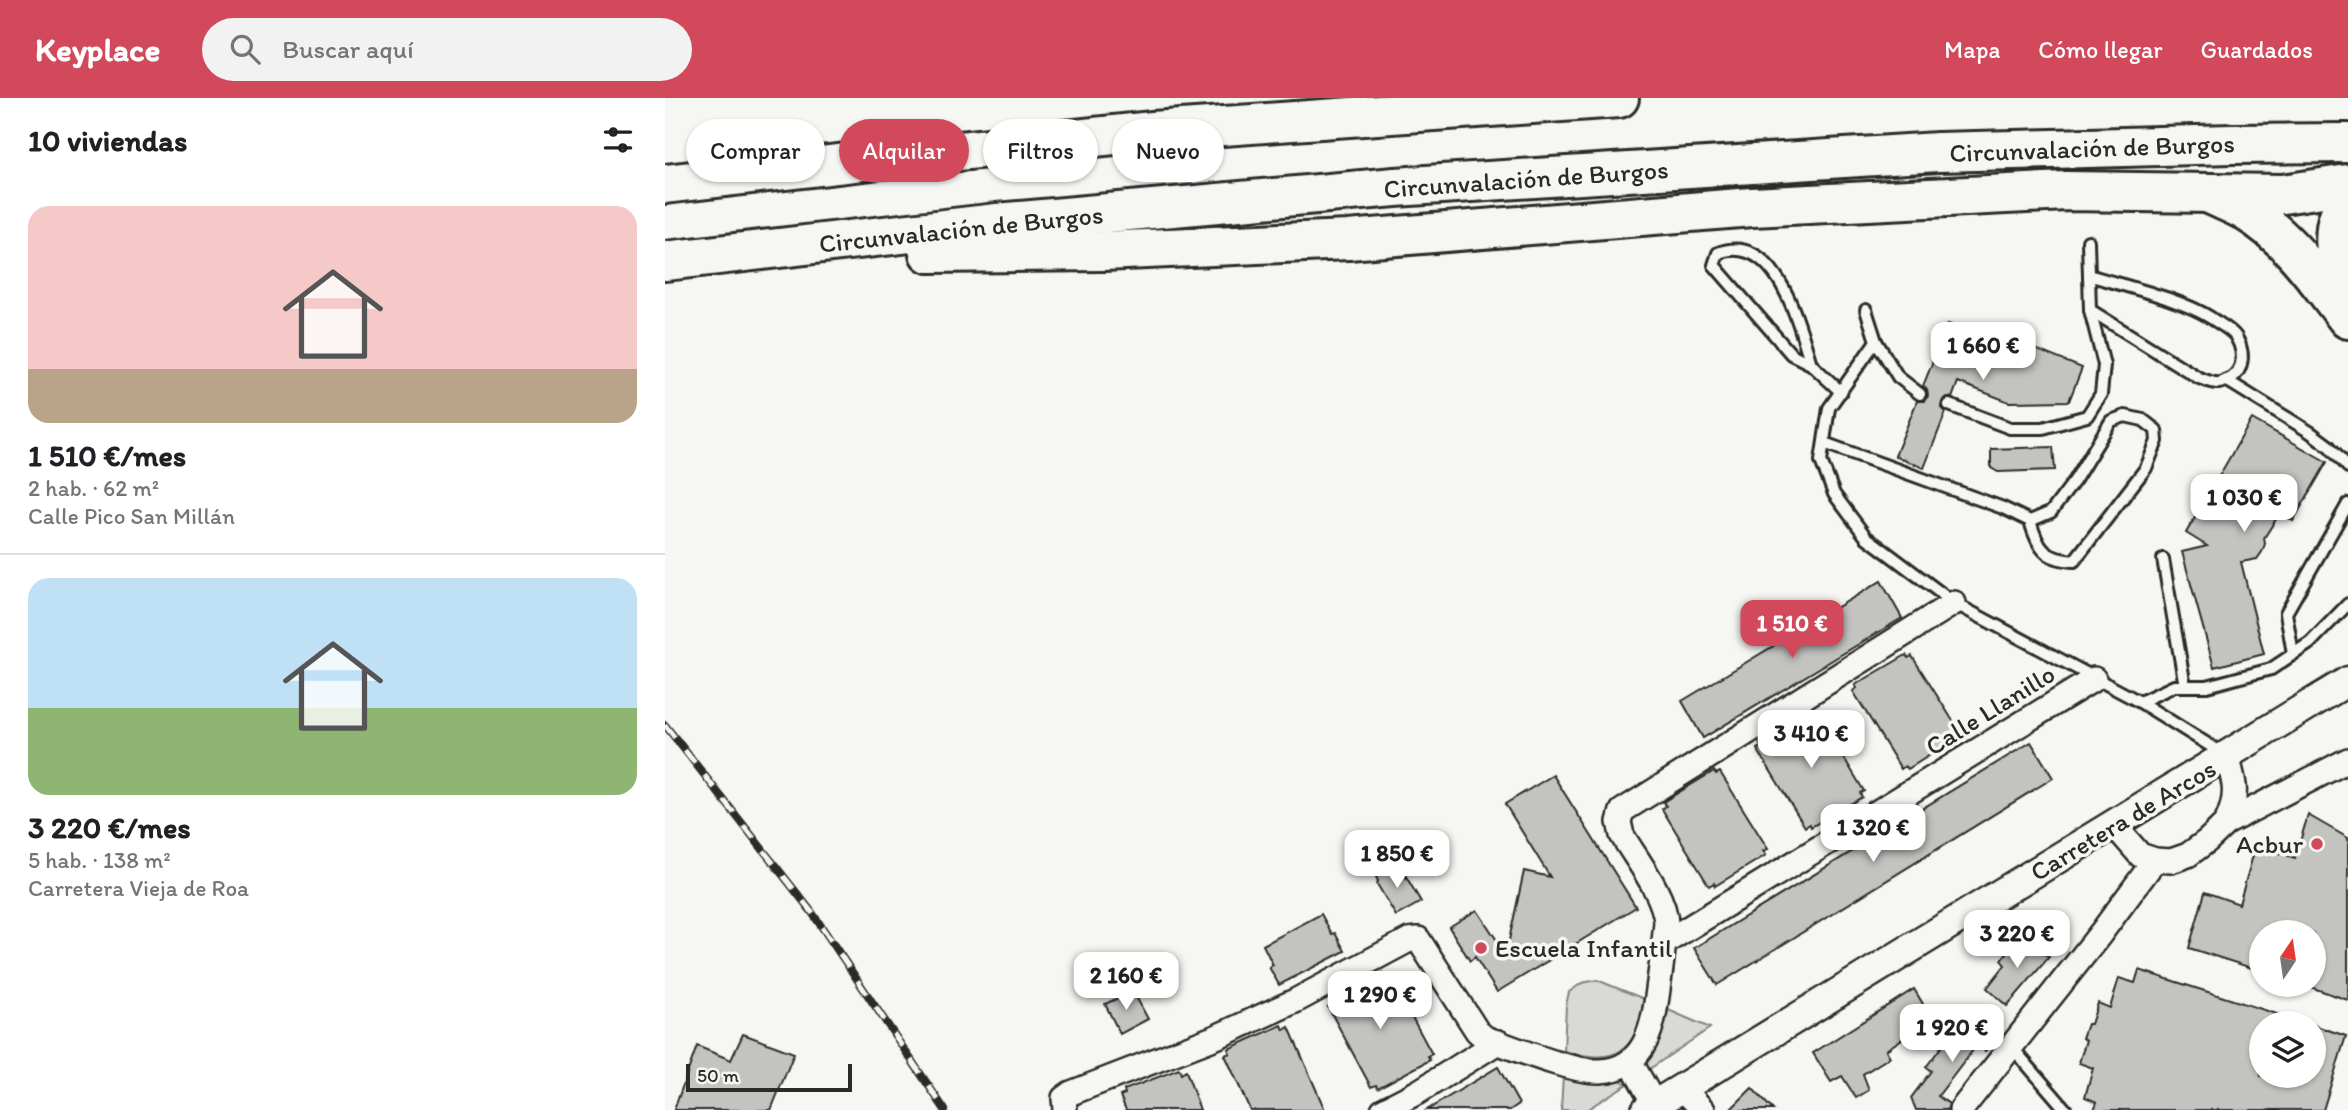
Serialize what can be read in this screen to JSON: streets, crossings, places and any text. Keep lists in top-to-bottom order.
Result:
{
  "streets": {
    "highway": ["Circunvalación de Burgos"],
    "street": ["Calle Llanillo", "Carretera de Arcos"]
  },
  "places": ["Acbur", "Escuela Infantil"],
  "scale_bar": "50 m",
  "north": "top",
  "page": {
    "header": "Keyplace",
    "search": "Buscar aquí",
    "nav": ["Mapa", "Cómo llegar", "Guardados"],
    "heading": "10 viviendas",
    "chip": [
      "Comprar",
      "Alquilar",
      "Filtros",
      "Nuevo"
    ],
    "list": [
      {
        "name": "1 510 €/mes",
        "note": "2 hab. · 62 m² · Calle Pico San Millán"
      },
      {
        "name": "3 220 €/mes",
        "note": "5 hab. · 138 m² · Carretera Vieja de Roa"
      }
    ],
    "price": [
      "1 660 €",
      "1 030 €",
      "1 510 €",
      "3 410 €",
      "1 320 €",
      "1 850 €",
      "3 220 €",
      "2 160 €",
      "1 290 €",
      "1 920 €"
    ],
    "scale": "50 m"
  }
}
